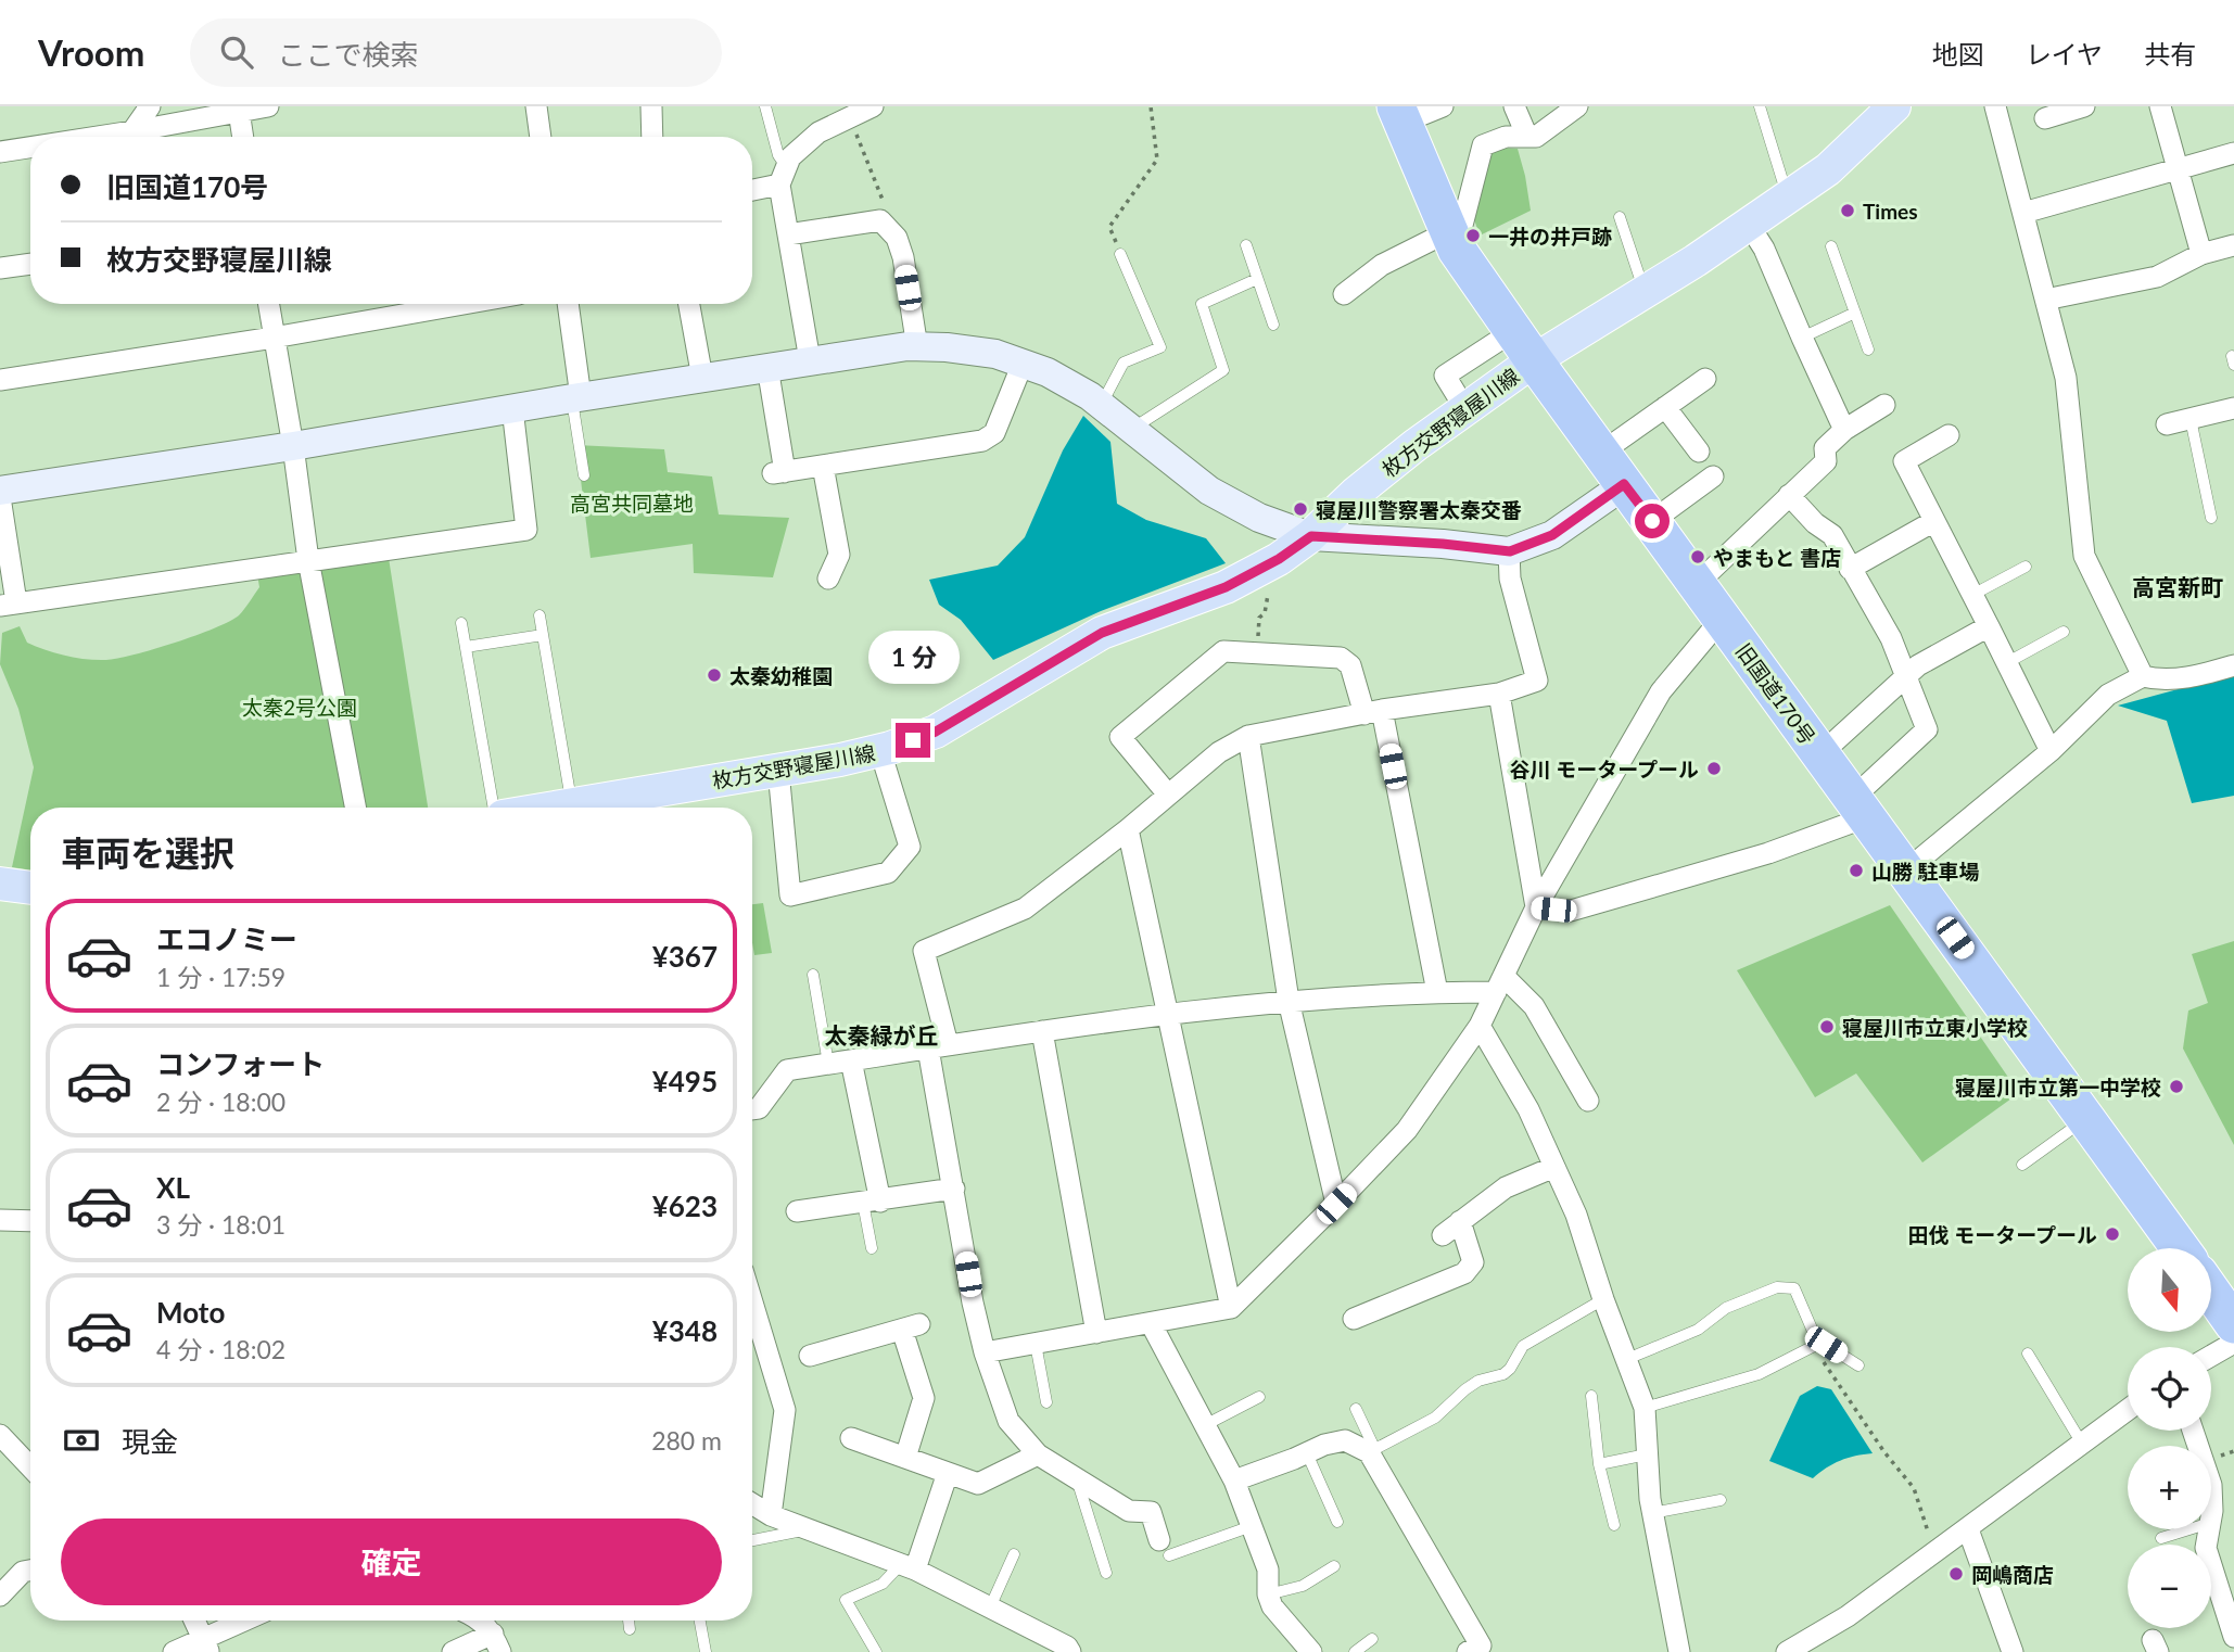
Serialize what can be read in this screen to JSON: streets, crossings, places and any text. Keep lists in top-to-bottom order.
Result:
{
  "streets": {
    "highway": ["旧国道170号"],
    "main road": ["枚方交野寝屋川線"]
  },
  "crossings": [
    ["枚方交野寝屋川線", "旧国道170号"]
  ],
  "districts": ["高宮新町", "太秦緑が丘"],
  "parks": ["高宮共同墓地", "太秦2号公園"],
  "places": [
    "Times",
    "一井の井戸跡",
    "寝屋川警察署太秦交番",
    "やまもと 書店",
    "太秦幼稚園",
    "谷川 モータープール",
    "山勝 駐車場",
    "寝屋川市立東小学校",
    "寝屋川市立第一中学校",
    "田伐 モータープール",
    "岡嶋商店"
  ],
  "north": "bottom",
  "page": {
    "header": "Vroom",
    "search": "ここで検索",
    "nav": ["地図", "レイヤ", "共有"],
    "banner": ["旧国道170号", "枚方交野寝屋川線"],
    "bubble": "1 分",
    "heading": "車両を選択",
    "list": [
      {
        "name": "エコノミー",
        "note": "1 分 · 17:59",
        "value": "¥367"
      },
      {
        "name": "コンフォート",
        "note": "2 分 · 18:00",
        "value": "¥495"
      },
      {
        "name": "XL",
        "note": "3 分 · 18:01",
        "value": "¥623"
      },
      {
        "name": "Moto",
        "note": "4 分 · 18:02",
        "value": "¥348"
      }
    ],
    "map_buttons": ["+", "−"],
    "pay": ["現金", "280 m"],
    "buttons": "確定"
  }
}
